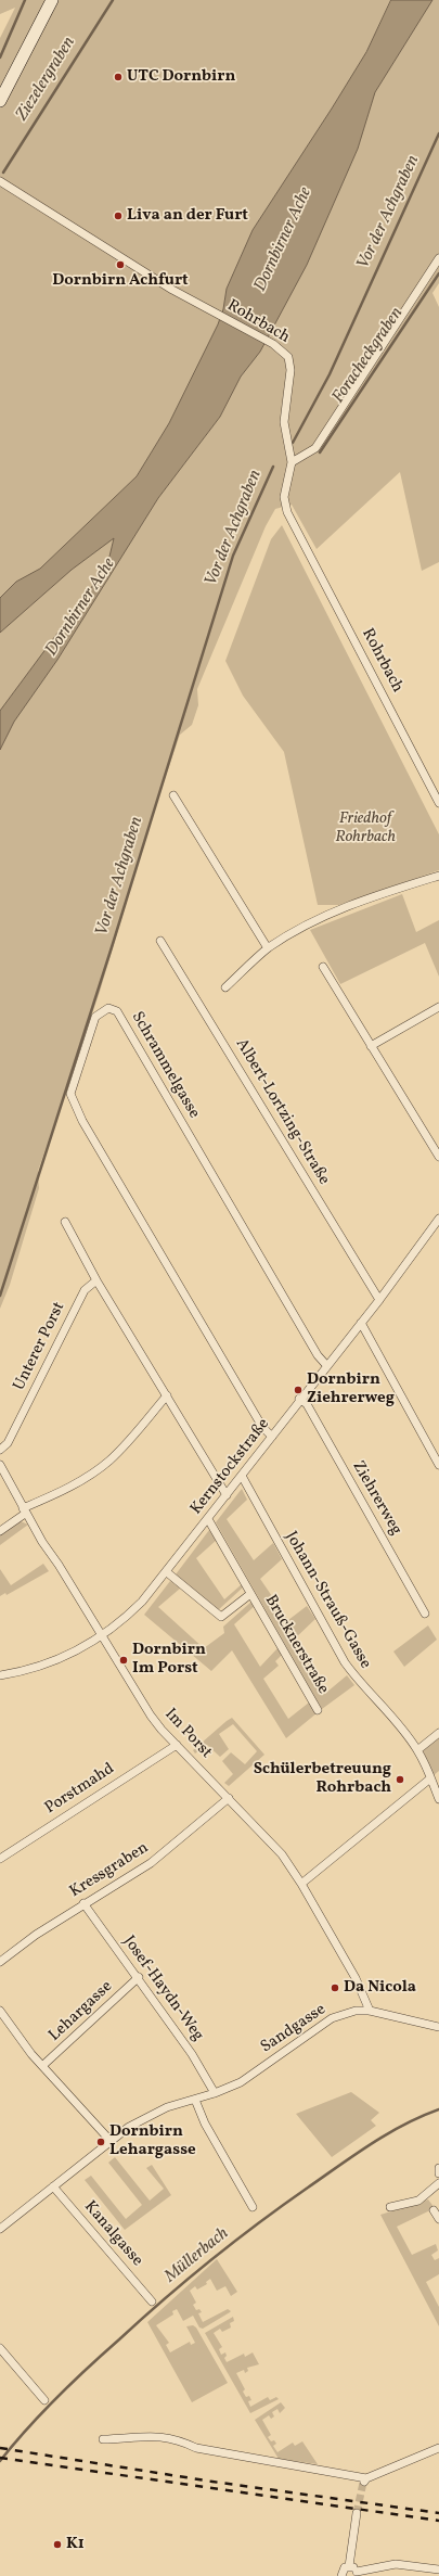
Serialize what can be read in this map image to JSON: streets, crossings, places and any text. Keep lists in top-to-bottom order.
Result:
{
  "streets": {
    "street": [
      "Rohrbach",
      "Schrammelgasse",
      "Albert-Lortzing-Straße",
      "Unterer Porst",
      "Kernstockstraße",
      "Ziehrerweg",
      "Johann-Strauß-Gasse",
      "Brucknerstraße",
      "Im Porst",
      "Porstmahd",
      "Kressgraben",
      "Josef-Haydn-Weg",
      "Lehargasse",
      "Sandgasse",
      "Kanalgasse"
    ]
  },
  "crossings": [
    ["Schrammelgasse", "Kernstockstraße"],
    ["Albert-Lortzing-Straße", "Kernstockstraße"],
    ["Kernstockstraße", "Ziehrerweg"],
    ["Kernstockstraße", "Johann-Strauß-Gasse"],
    ["Kernstockstraße", "Brucknerstraße"],
    ["Kernstockstraße", "Im Porst"],
    ["Im Porst", "Porstmahd"],
    ["Im Porst", "Kressgraben"],
    ["Im Porst", "Sandgasse"],
    ["Kressgraben", "Josef-Haydn-Weg"],
    ["Josef-Haydn-Weg", "Lehargasse"],
    ["Josef-Haydn-Weg", "Sandgasse"],
    ["Sandgasse", "Kanalgasse"]
  ],
  "water": [
    "Ziezelergraben",
    "Vor der Achgraben",
    "Dornbirner Ache",
    "Foracheckgraben",
    "Müllerbach"
  ],
  "parks": ["Friedhof Rohrbach"],
  "places": [
    "UTC Dornbirn",
    "Liva an der Furt",
    "Dornbirn Achfurt",
    "Dornbirn Ziehrerweg",
    "Dornbirn Im Porst",
    "Schülerbetreuung Rohrbach",
    "Da Nicola",
    "Dornbirn Lehargasse",
    "K1"
  ]
}
